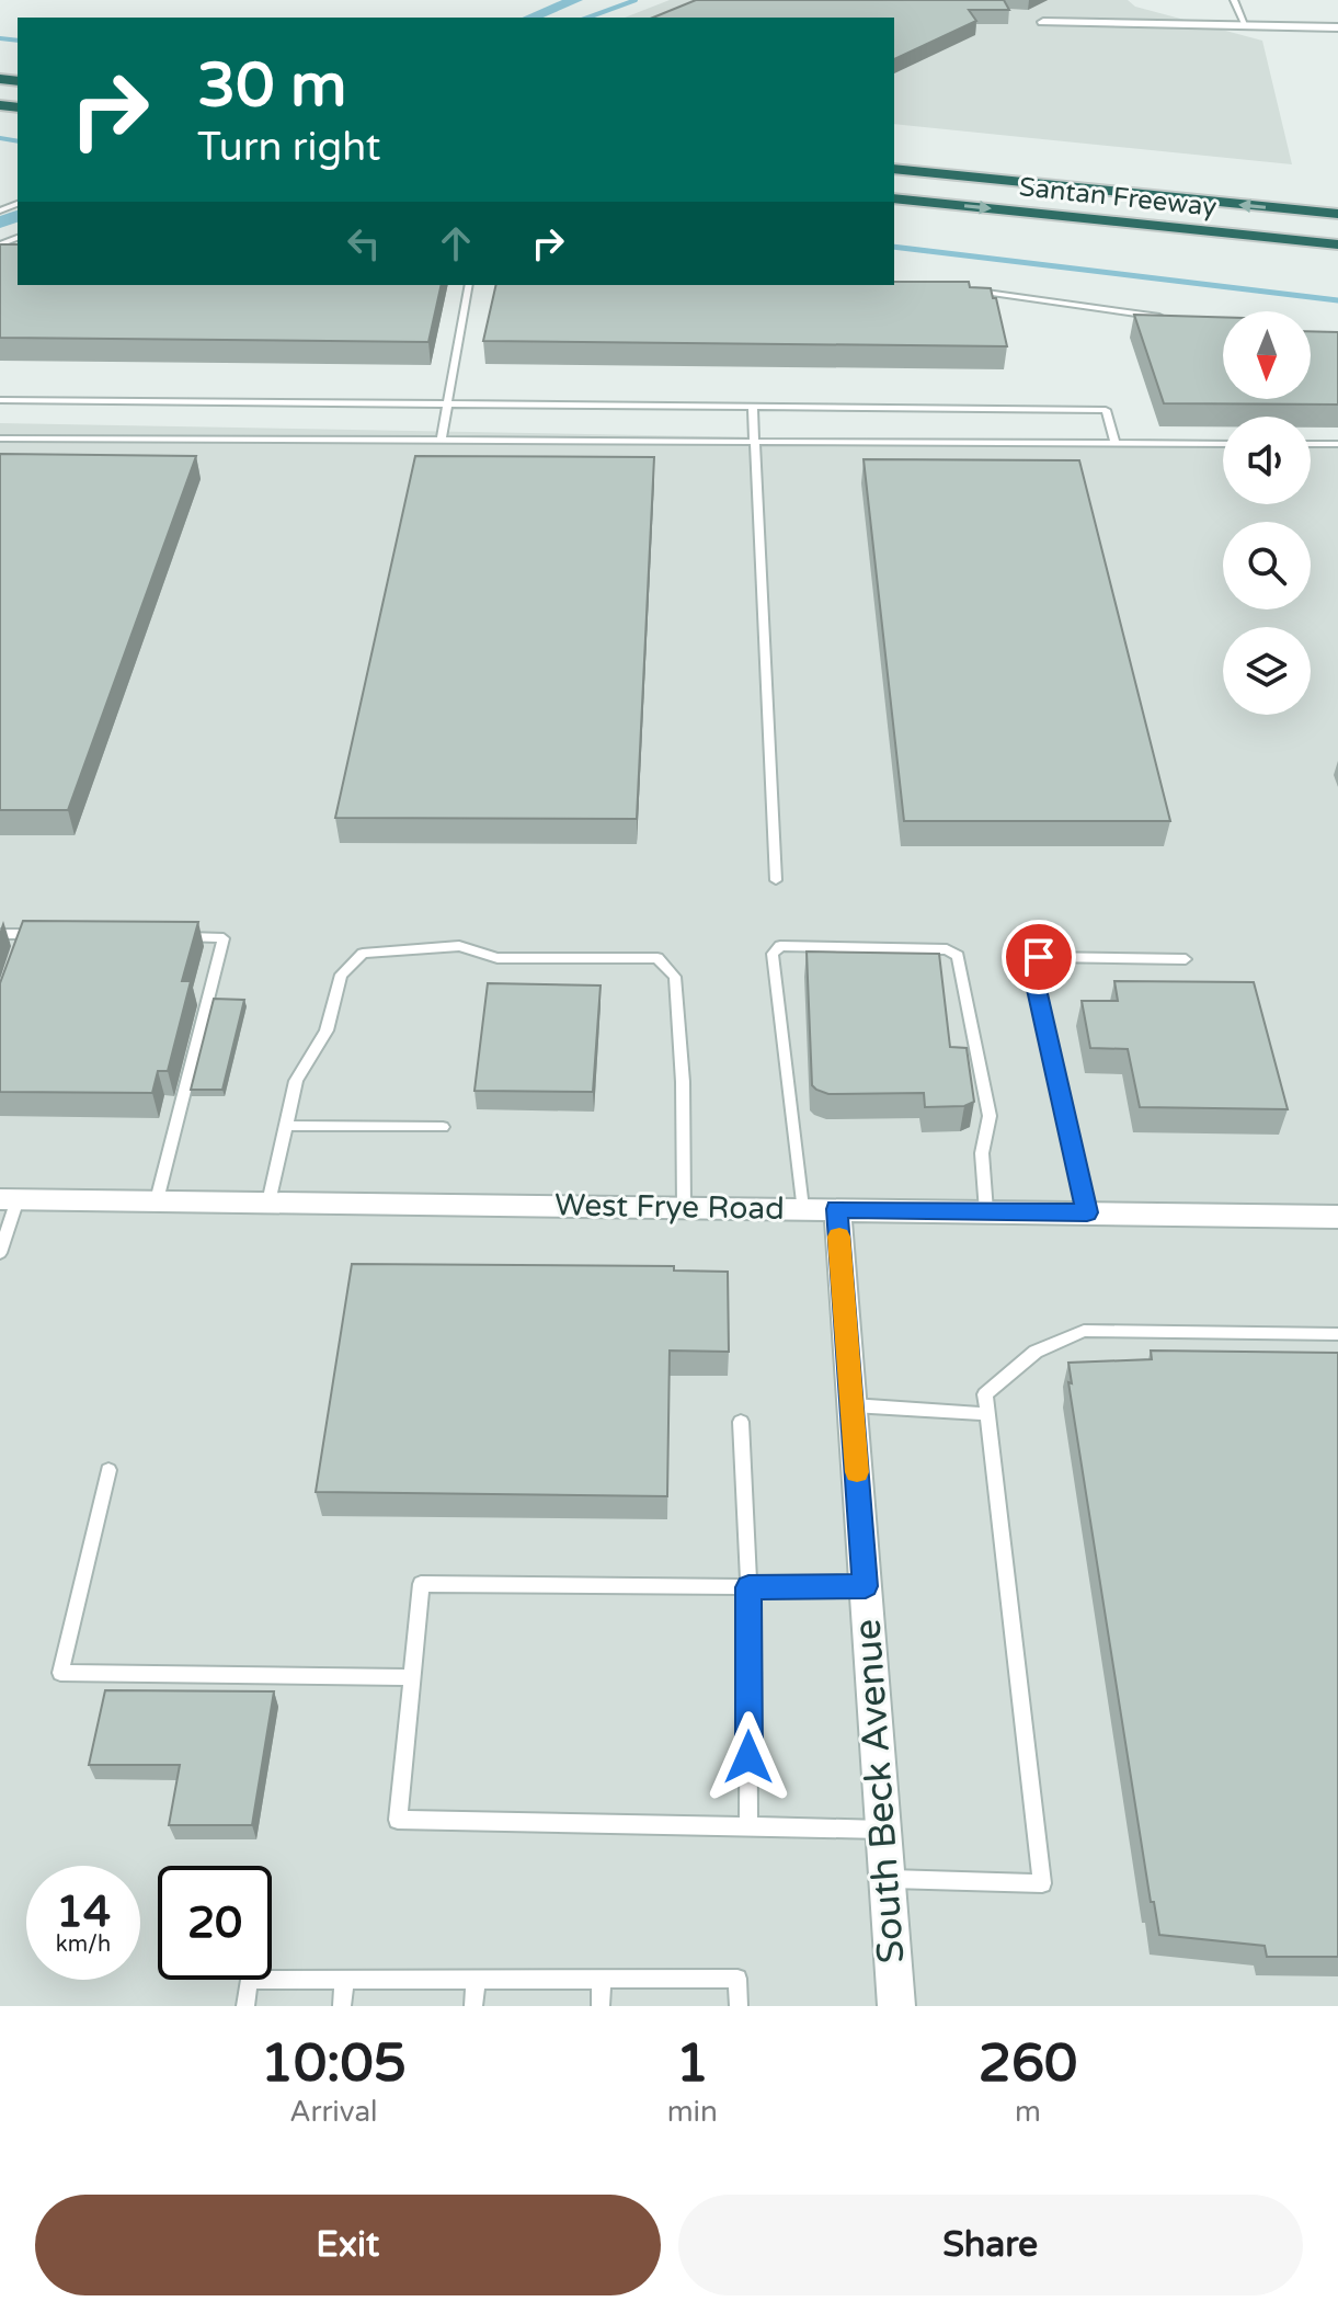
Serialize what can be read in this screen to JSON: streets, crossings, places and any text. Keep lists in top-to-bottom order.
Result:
{
  "streets": {
    "highway": ["Santan Freeway"],
    "street": ["West Frye Road", "South Beck Avenue"]
  },
  "crossings": [
    ["West Frye Road", "South Beck Avenue"]
  ],
  "north": "bottom",
  "page": {
    "turn": ["30 m", "Turn right"],
    "speed": "14 km/h",
    "limit": "20",
    "eta": [
      "10:05",
      "Arrival",
      "1",
      "min",
      "260",
      "m"
    ],
    "buttons": ["Exit", "Share"]
  }
}
